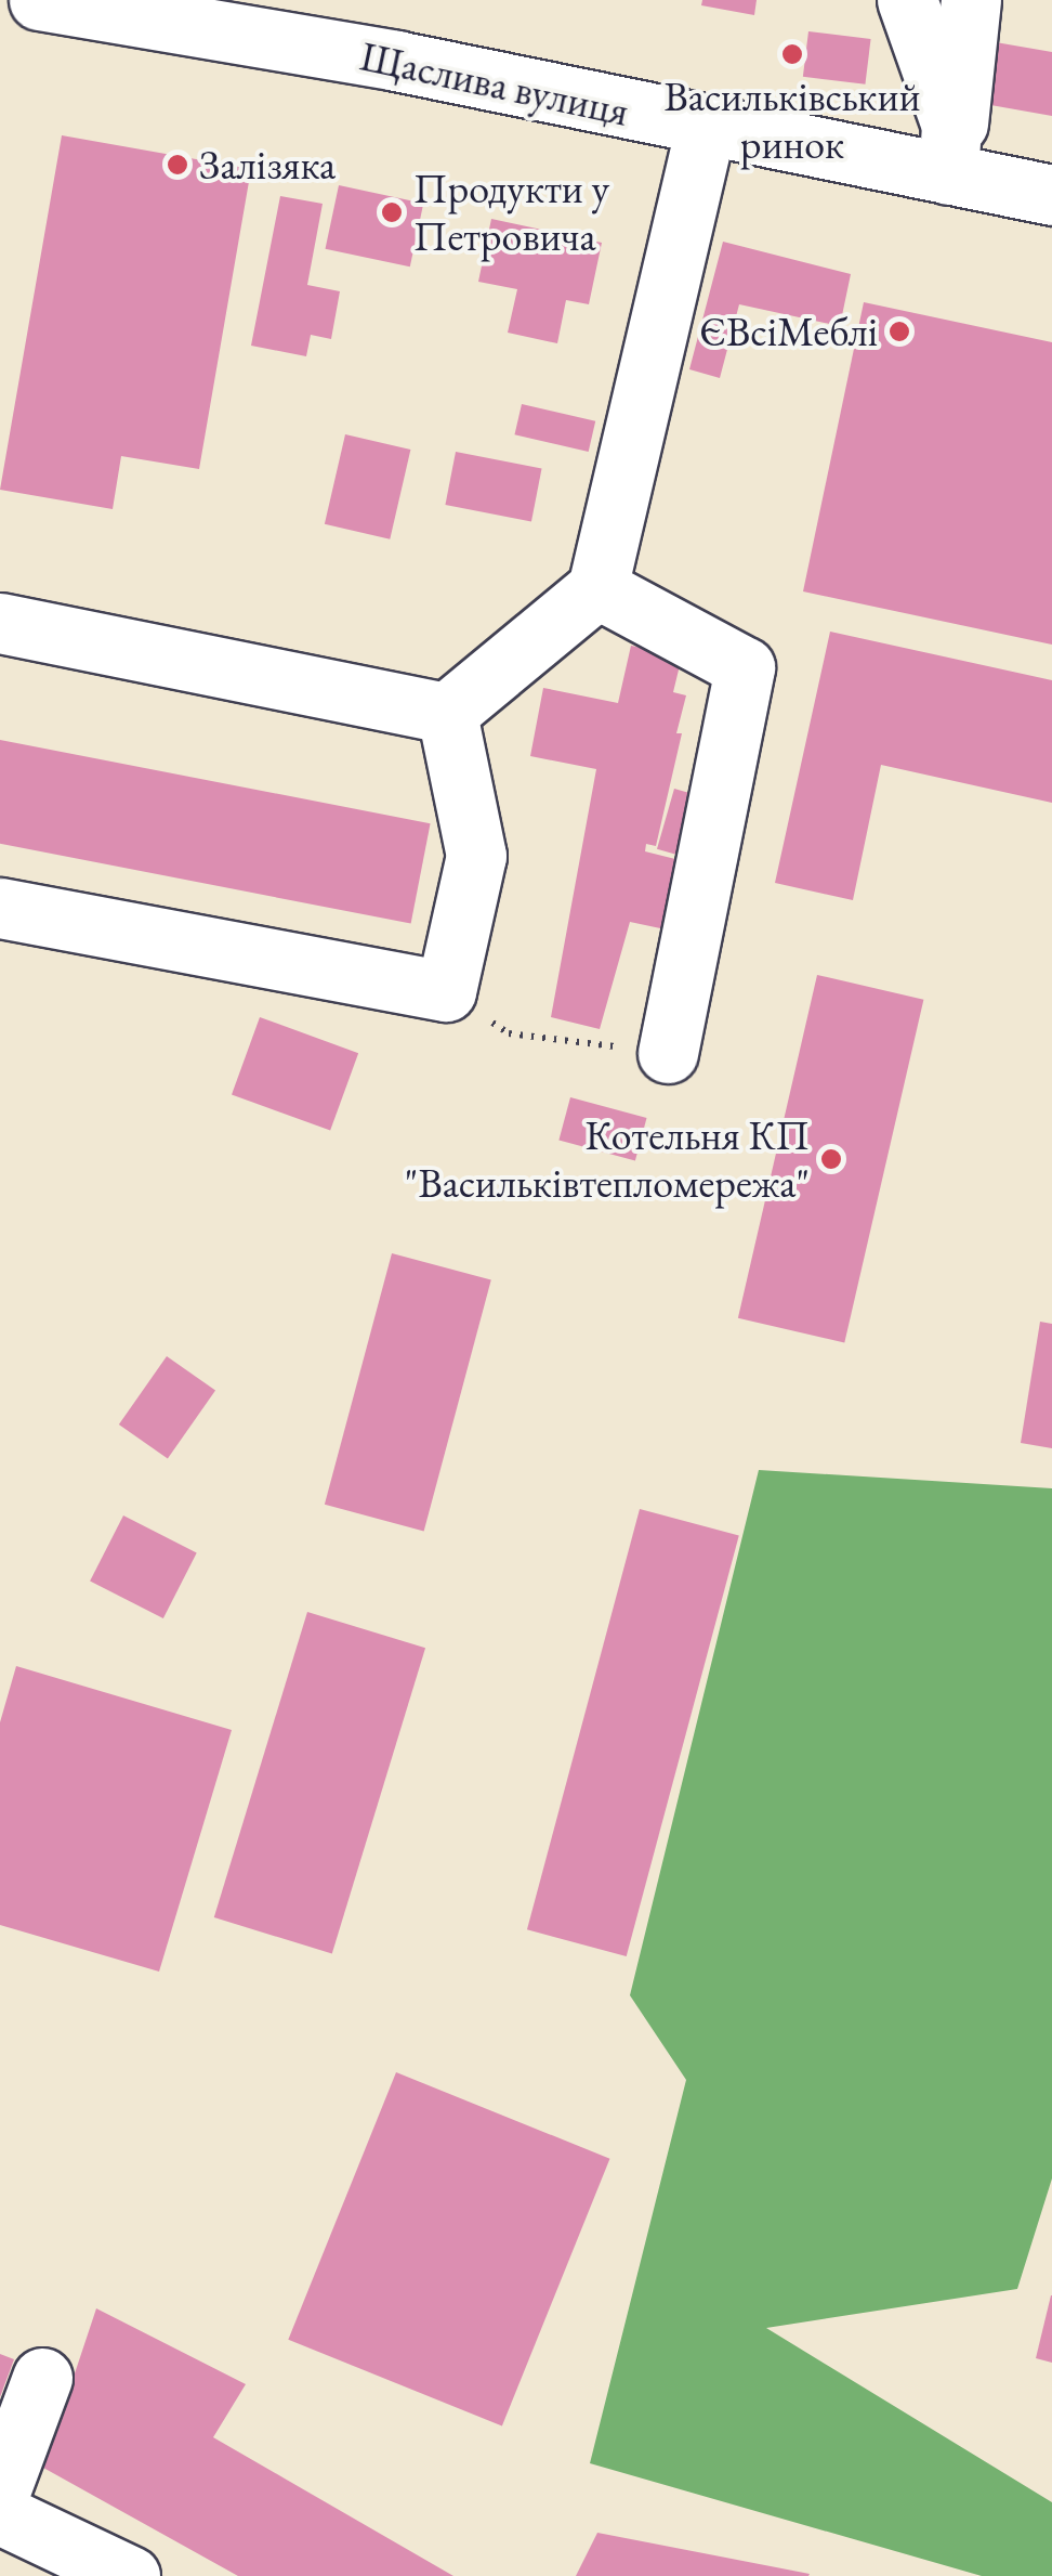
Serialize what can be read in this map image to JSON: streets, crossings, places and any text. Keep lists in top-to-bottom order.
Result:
{
  "streets": {
    "street": ["Щаслива вулиця"]
  },
  "places": [
    "Васильківський ринок",
    "Залізяка",
    "Продукти у Петровича",
    "ЄВсіМеблі",
    "Котельня КП \"Васильківтепломережа\""
  ]
}
